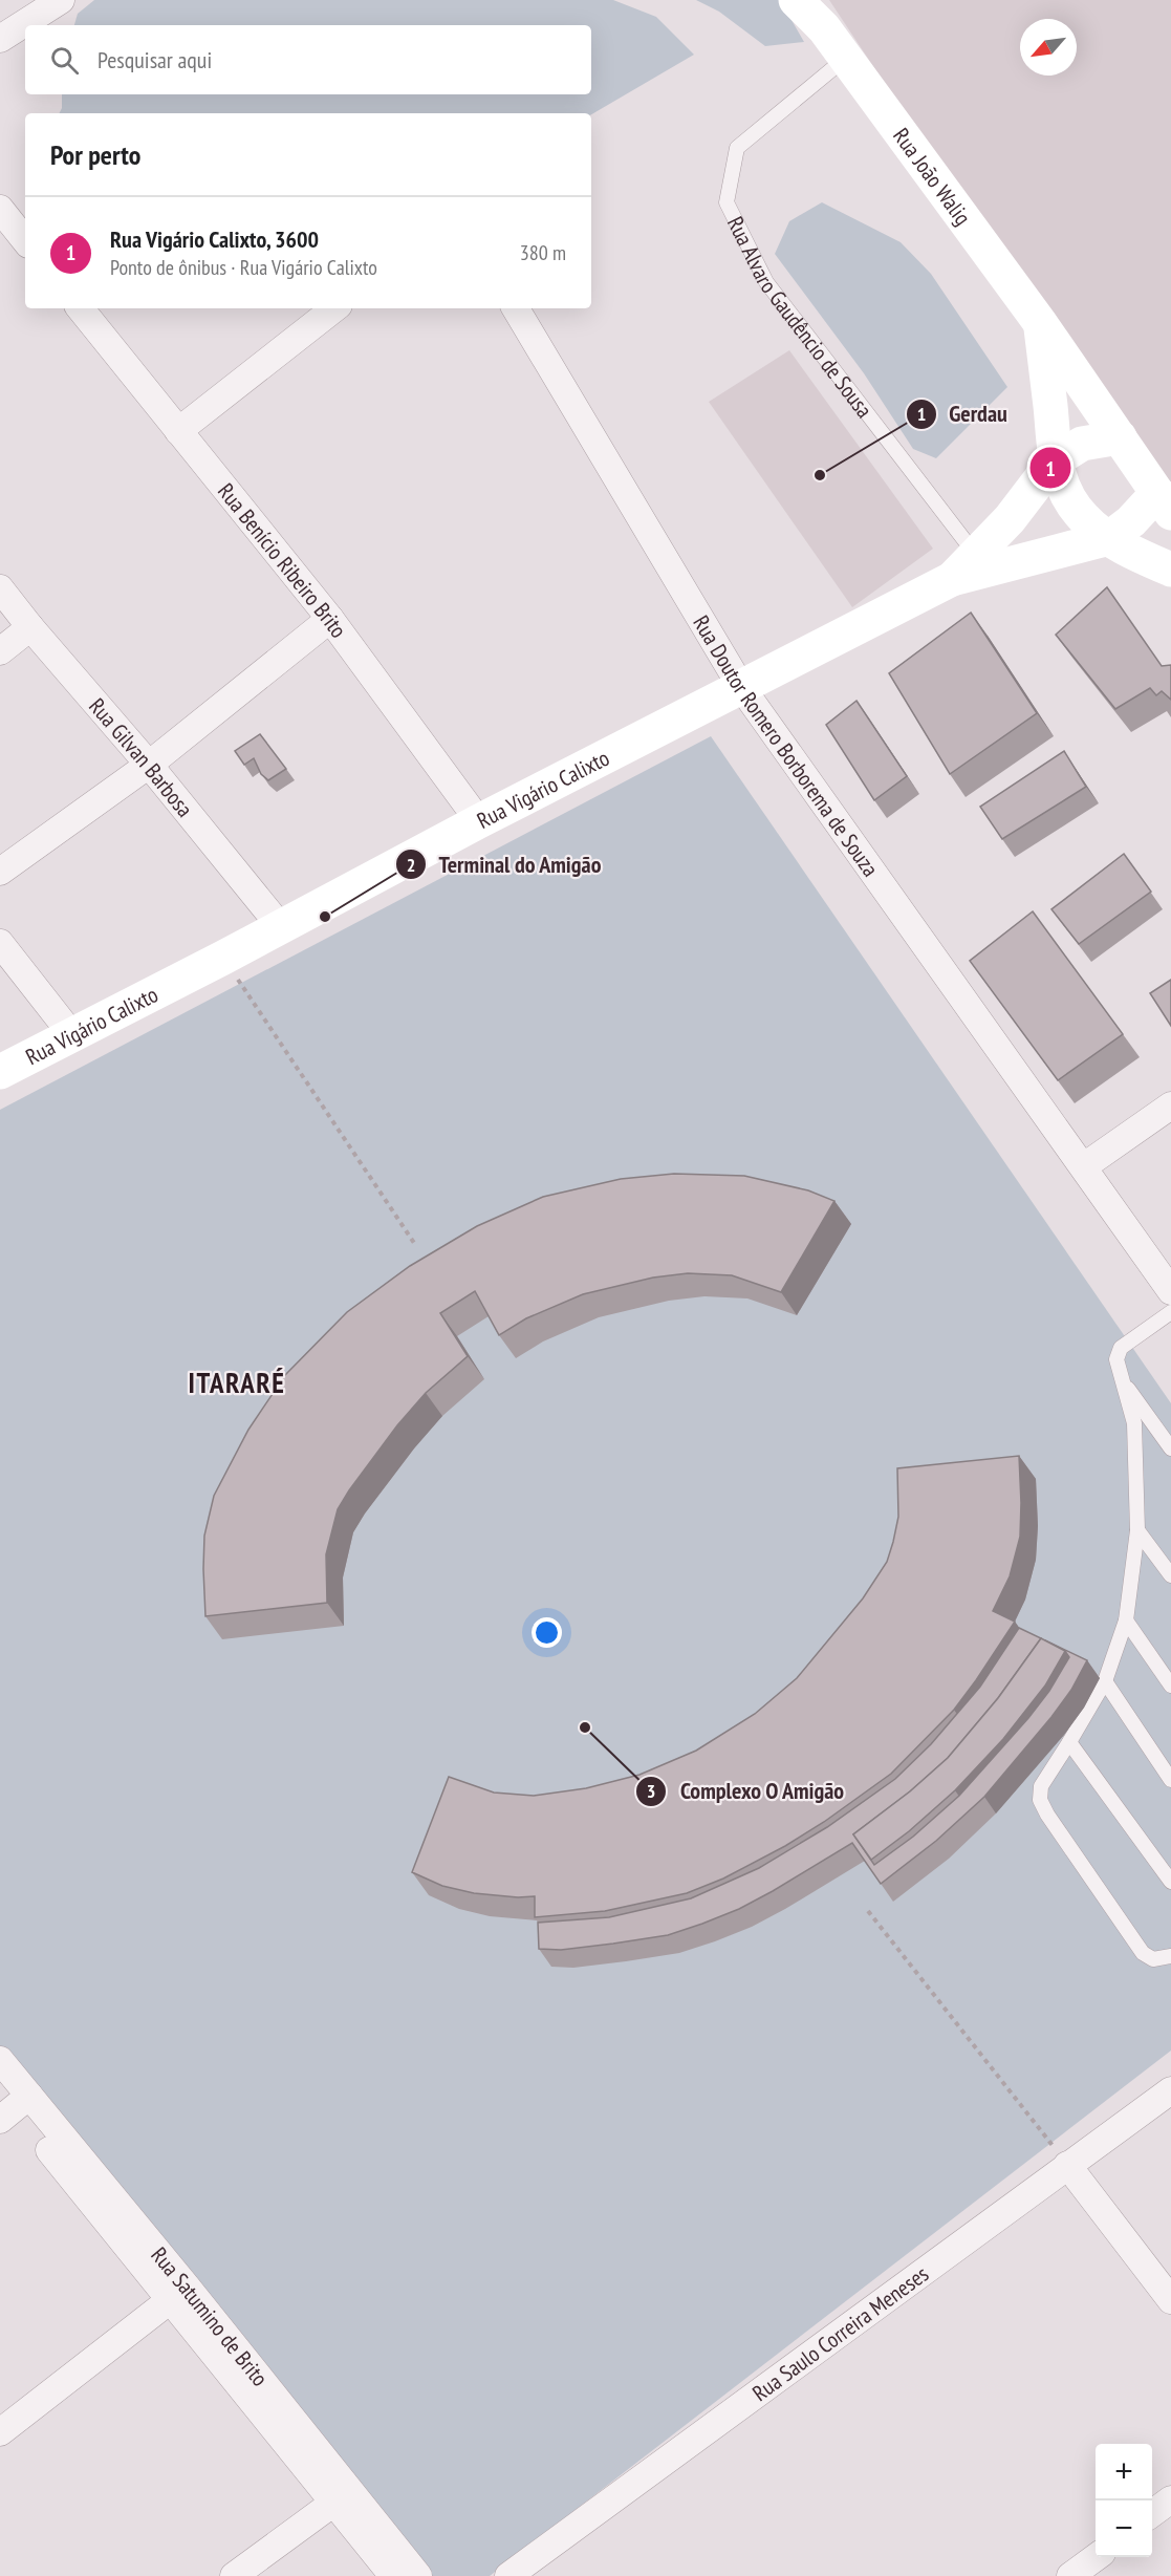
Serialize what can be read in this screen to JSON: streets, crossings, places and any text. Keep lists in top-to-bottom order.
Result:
{
  "streets": {
    "main road": ["Rua João Walig", "Rua Vigário Calixto"],
    "street": [
      "Rua Benício Ribeiro Brito",
      "Rua Doutor Romero Borborema de Souza",
      "Rua Gilvan Barbosa",
      "Rua Satumino de Brito",
      "Rua Saulo Correira Meneses"
    ],
    "lane": ["Rua Alvaro Gaudêncio de Sousa"]
  },
  "crossings": [
    ["Rua João Walig", "Rua Alvaro Gaudêncio de Sousa"],
    ["Rua João Walig", "Rua Vigário Calixto"],
    ["Rua Alvaro Gaudêncio de Sousa", "Rua Vigário Calixto"],
    ["Rua Benício Ribeiro Brito", "Rua Vigário Calixto"],
    ["Rua Doutor Romero Borborema de Souza", "Rua Vigário Calixto"],
    ["Rua Gilvan Barbosa", "Rua Vigário Calixto"]
  ],
  "districts": ["ITARARÉ"],
  "places": ["Gerdau", "Terminal do Amigão", "Complexo O Amigão"],
  "north": "bottom left",
  "page": {
    "search": "Pesquisar aqui",
    "heading": "Por perto",
    "list": [
      {
        "mark": "1",
        "name": "Rua Vigário Calixto, 3600",
        "note": "Ponto de ônibus · Rua Vigário Calixto",
        "value": "380 m"
      }
    ],
    "pins": "1",
    "map_buttons": ["+", "−"]
  }
}
